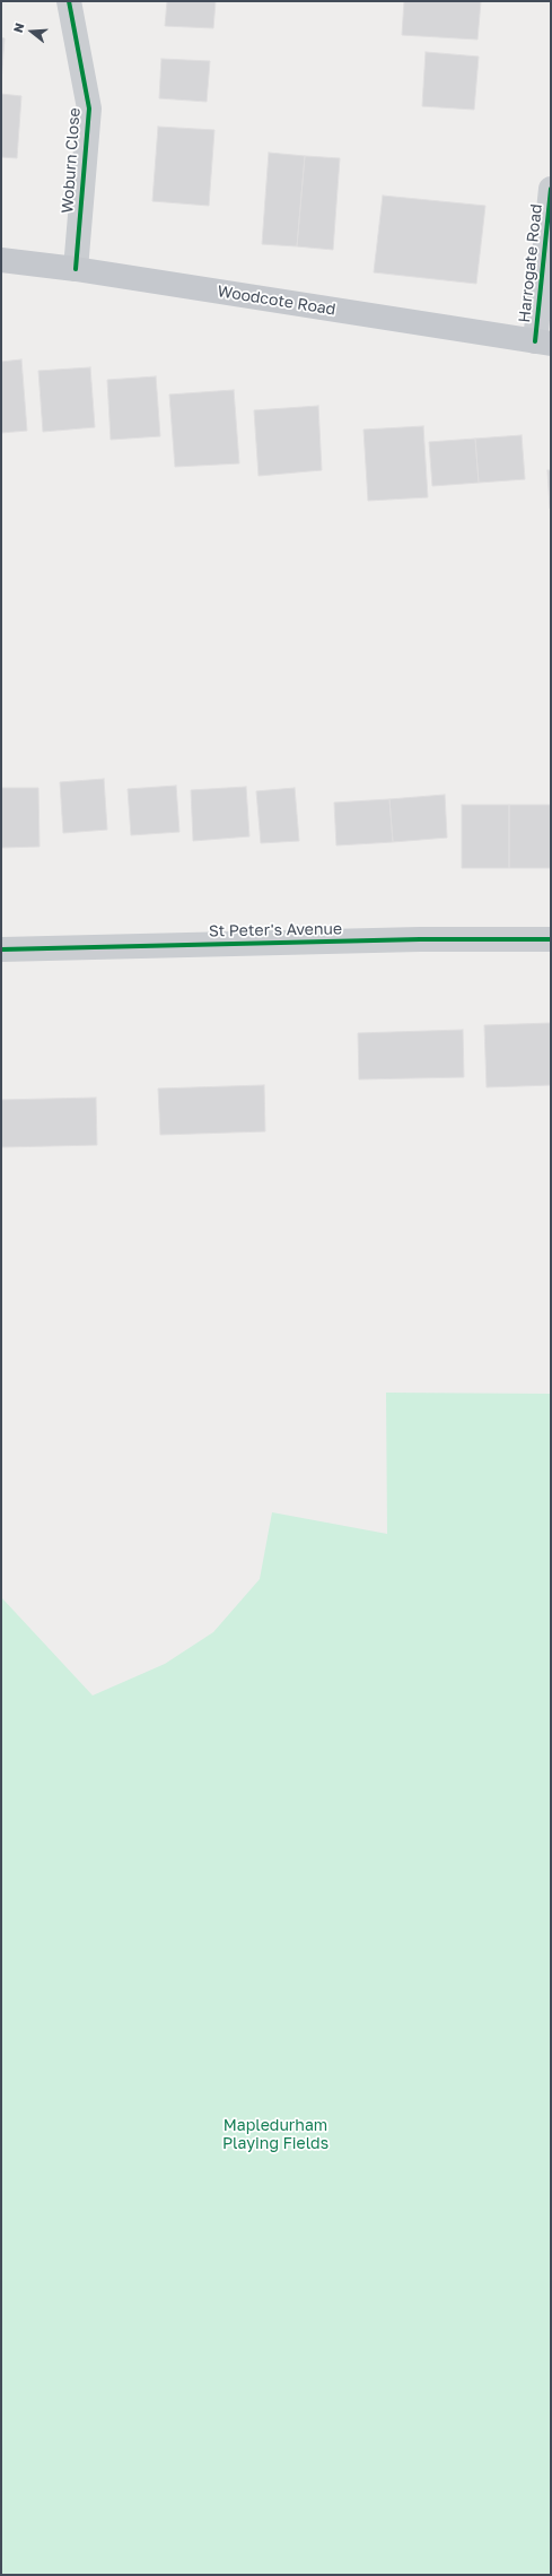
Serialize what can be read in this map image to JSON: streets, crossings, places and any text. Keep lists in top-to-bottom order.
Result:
{
  "streets": {
    "main road": ["Woodcote Road"],
    "street": ["Woburn Close", "Harrogate Road", "St Peter's Avenue"]
  },
  "crossings": [
    ["Woburn Close", "Woodcote Road"],
    ["Harrogate Road", "Woodcote Road"]
  ],
  "parks": ["Mapledurham Playing Fields"],
  "north": "left"
}
